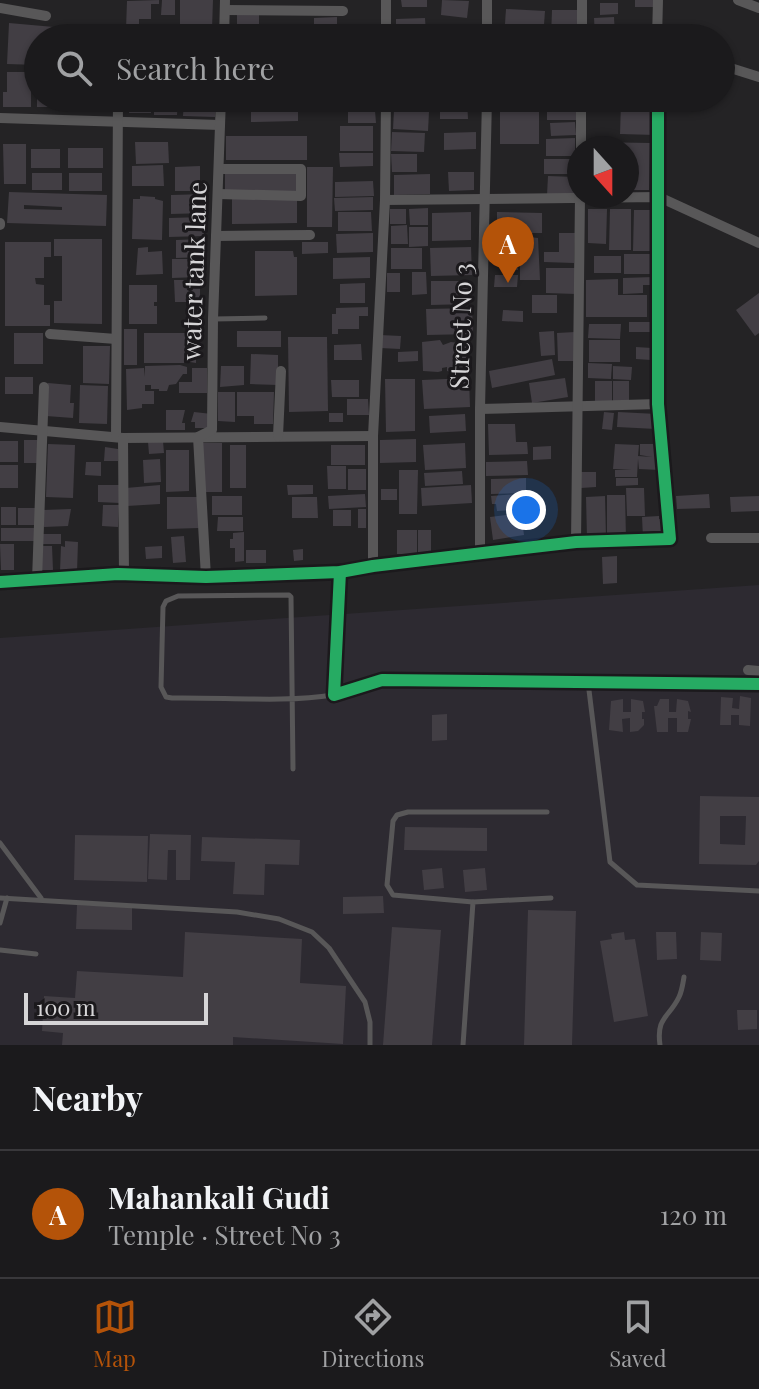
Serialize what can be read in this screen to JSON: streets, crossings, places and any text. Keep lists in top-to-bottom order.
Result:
{
  "streets": {
    "street": ["water tank lane", "Street No 3"]
  },
  "scale_bar": "100 m",
  "north": "bottom",
  "page": {
    "search": "Search here",
    "pins": "A",
    "scale": "100 m",
    "heading": "Nearby",
    "list": [
      {
        "mark": "A",
        "name": "Mahankali Gudi",
        "note": "Temple · Street No 3",
        "value": "120 m"
      }
    ],
    "nav": ["Map", "Directions", "Saved"]
  }
}
